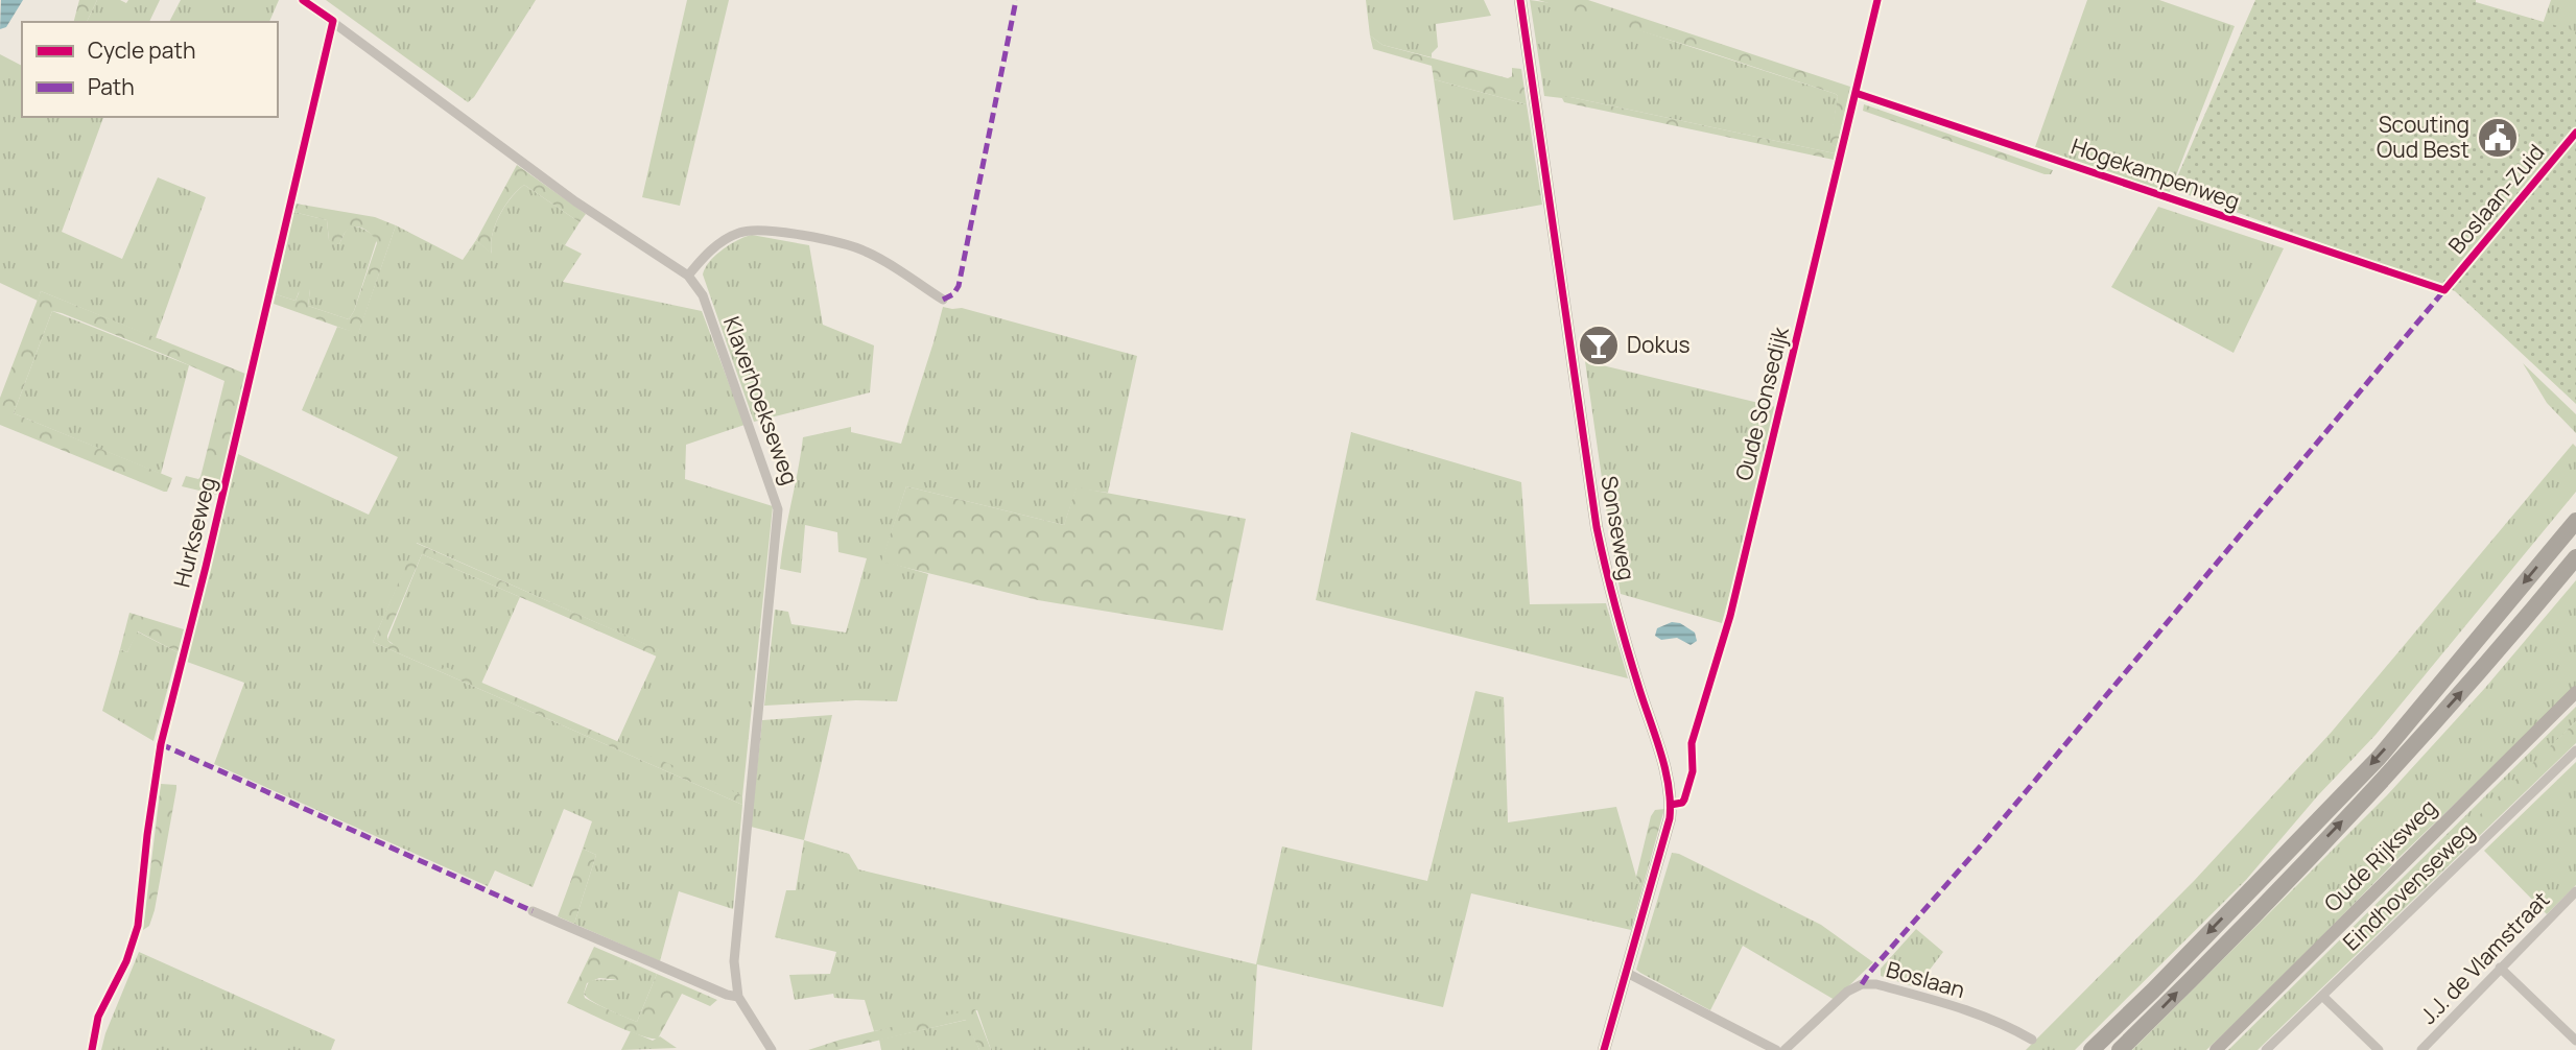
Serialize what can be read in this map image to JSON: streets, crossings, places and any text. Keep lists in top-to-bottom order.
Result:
{
  "streets": {
    "main road": ["Sonseweg", "Oude Rijksweg"],
    "street": [
      "Boslaan-Zuid",
      "Klaverhoekseweg",
      "Hurkseweg",
      "Eindhovenseweg",
      "J.J. de Vlamstraat",
      "Boslaan"
    ],
    "cycle path": ["Hogekampenweg", "Oude Sonsedijk"]
  },
  "crossings": [
    ["Klaverhoekseweg", "Hurkseweg"]
  ],
  "places": {
    "public building": ["Scouting Oud Best"],
    "bar": ["Dokus"]
  },
  "legend": ["Cycle path", "Path"]
}
